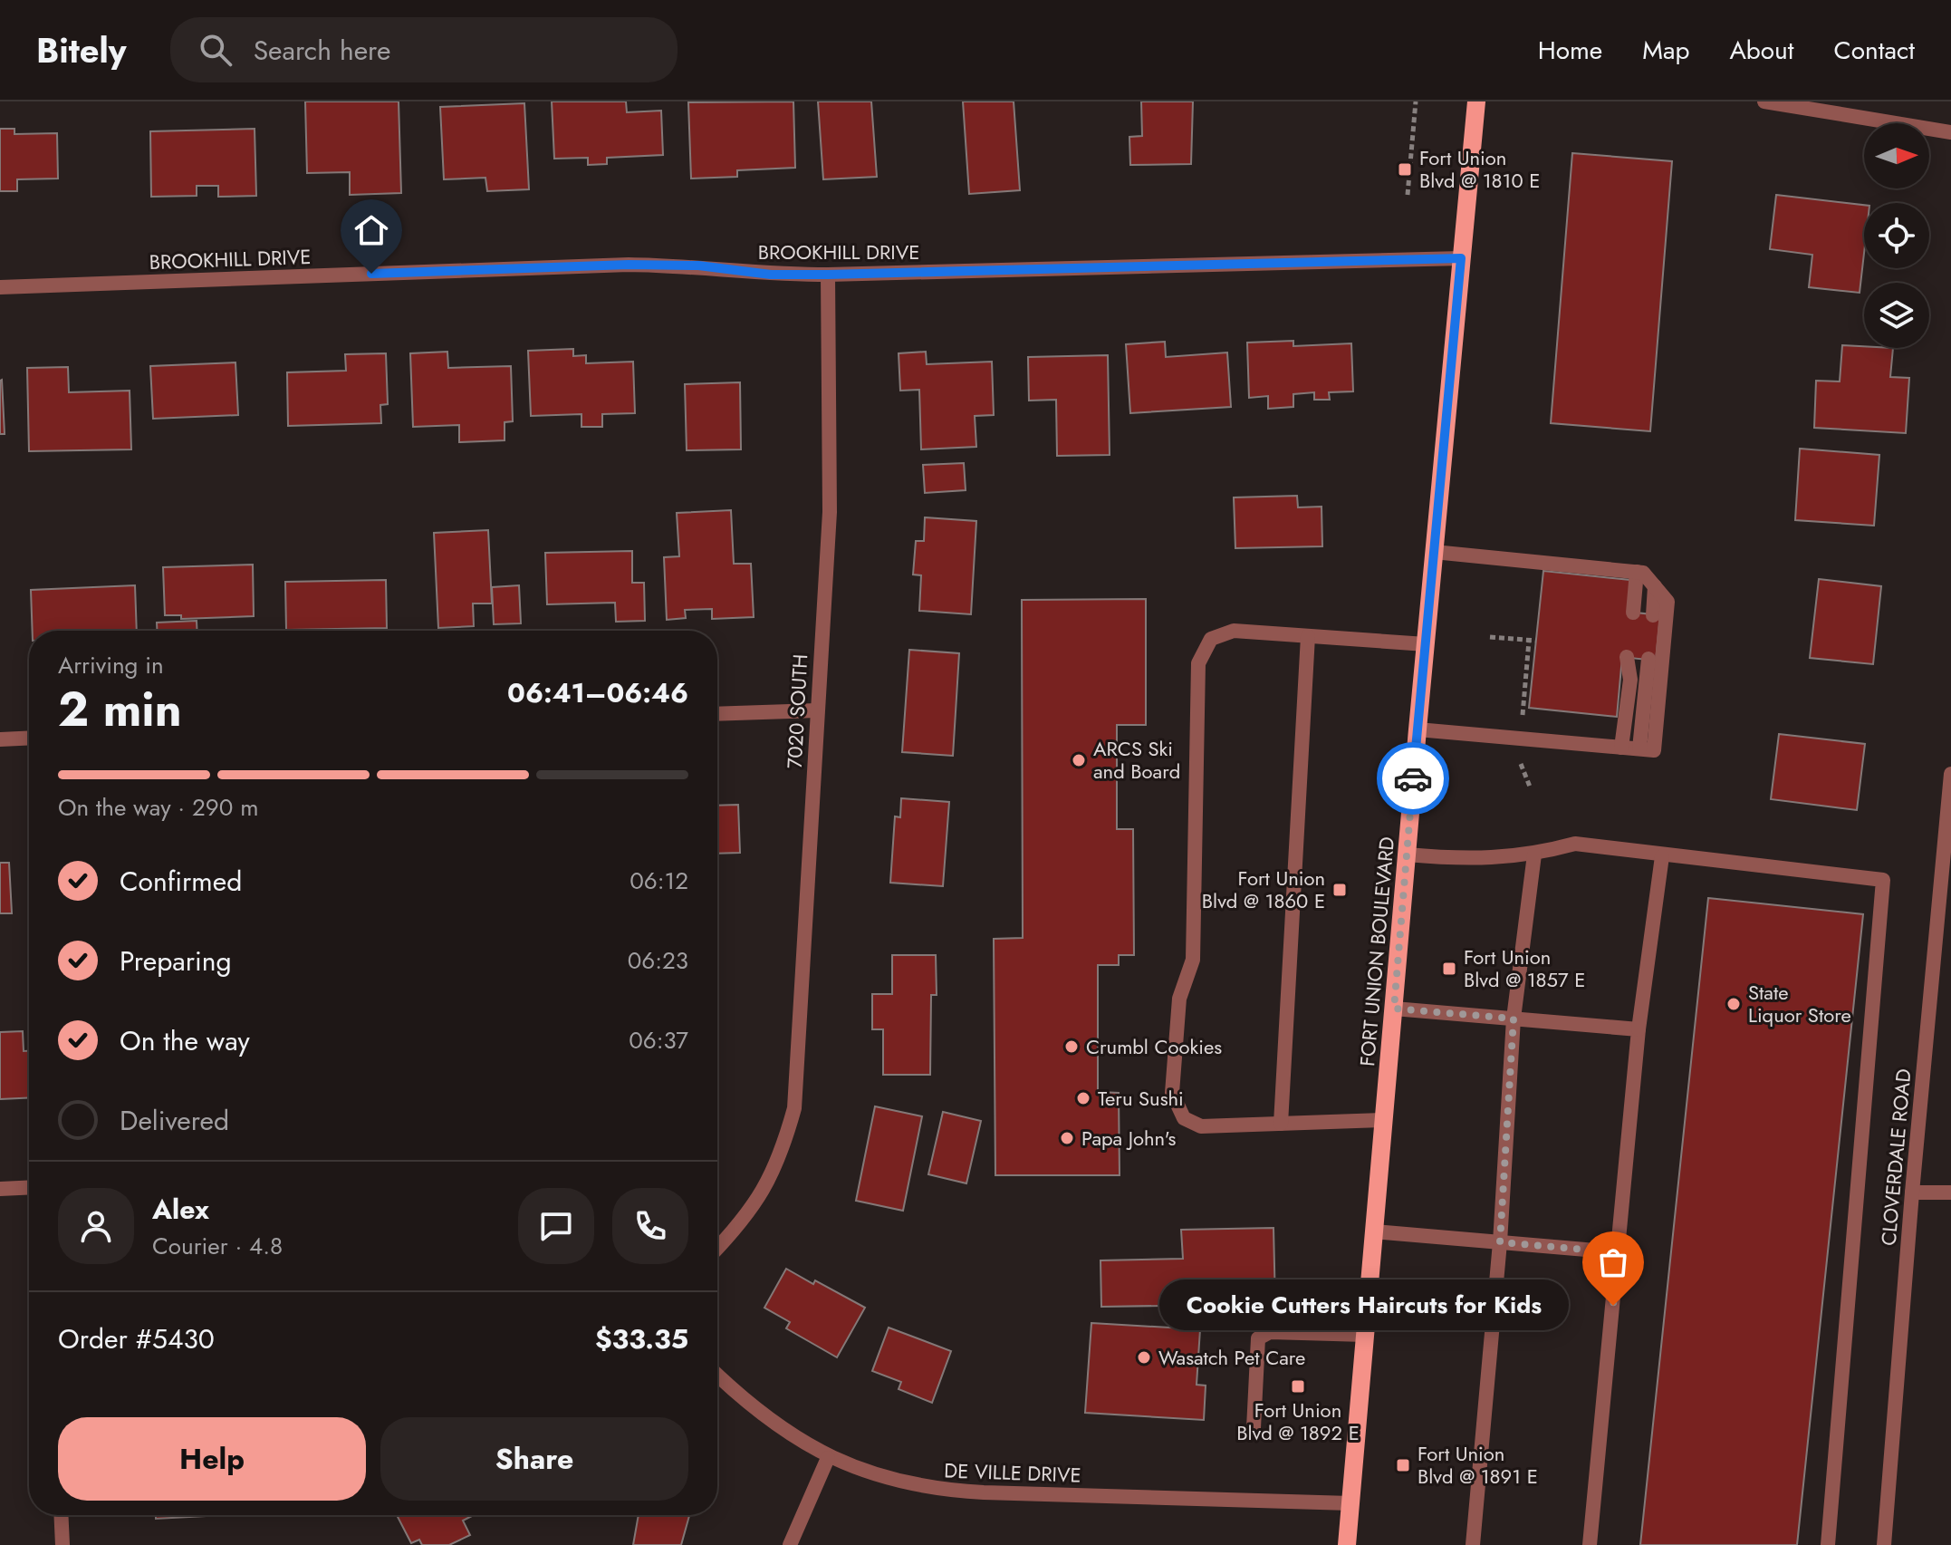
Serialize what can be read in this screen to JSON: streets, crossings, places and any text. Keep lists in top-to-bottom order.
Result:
{
  "streets": {
    "main road": ["FORT UNION BOULEVARD"],
    "street": [
      "BROOKHILL DRIVE",
      "7020 SOUTH",
      "CLOVERDALE ROAD",
      "DE VILLE DRIVE"
    ]
  },
  "crossings": [
    ["BROOKHILL DRIVE", "7020 SOUTH"],
    ["BROOKHILL DRIVE", "FORT UNION BOULEVARD"],
    ["FORT UNION BOULEVARD", "DE VILLE DRIVE"]
  ],
  "places": {
    "transit": [
      "Fort Union Blvd @ 1810 E",
      "Fort Union Blvd @ 1860 E",
      "Fort Union Blvd @ 1857 E",
      "Fort Union Blvd @ 1892 E",
      "Fort Union Blvd @ 1891 E"
    ],
    "other": [
      "ARCS Ski and Board",
      "State Liquor Store",
      "Crumbl Cookies",
      "Teru Sushi",
      "Papa John's",
      "Cookie Cutters Haircuts for Kids",
      "Wasatch Pet Care"
    ]
  },
  "north": "right",
  "page": {
    "header": "Bitely",
    "search": "Search here",
    "nav": [
      "Home",
      "Map",
      "About",
      "Contact"
    ],
    "heading": ["2 min", "Arriving in", "06:41–06:46"],
    "panel": [
      "Alex",
      "Courier · 4.8",
      "Order #5430",
      "$33.35"
    ],
    "bar": "On the way · 290 m",
    "list": [
      ["Confirmed", "06:12"],
      ["Preparing", "06:23"],
      ["On the way", "06:37"],
      "Delivered"
    ],
    "bubble": "Cookie Cutters Haircuts for Kids",
    "buttons": ["Help", "Share"]
  }
}
